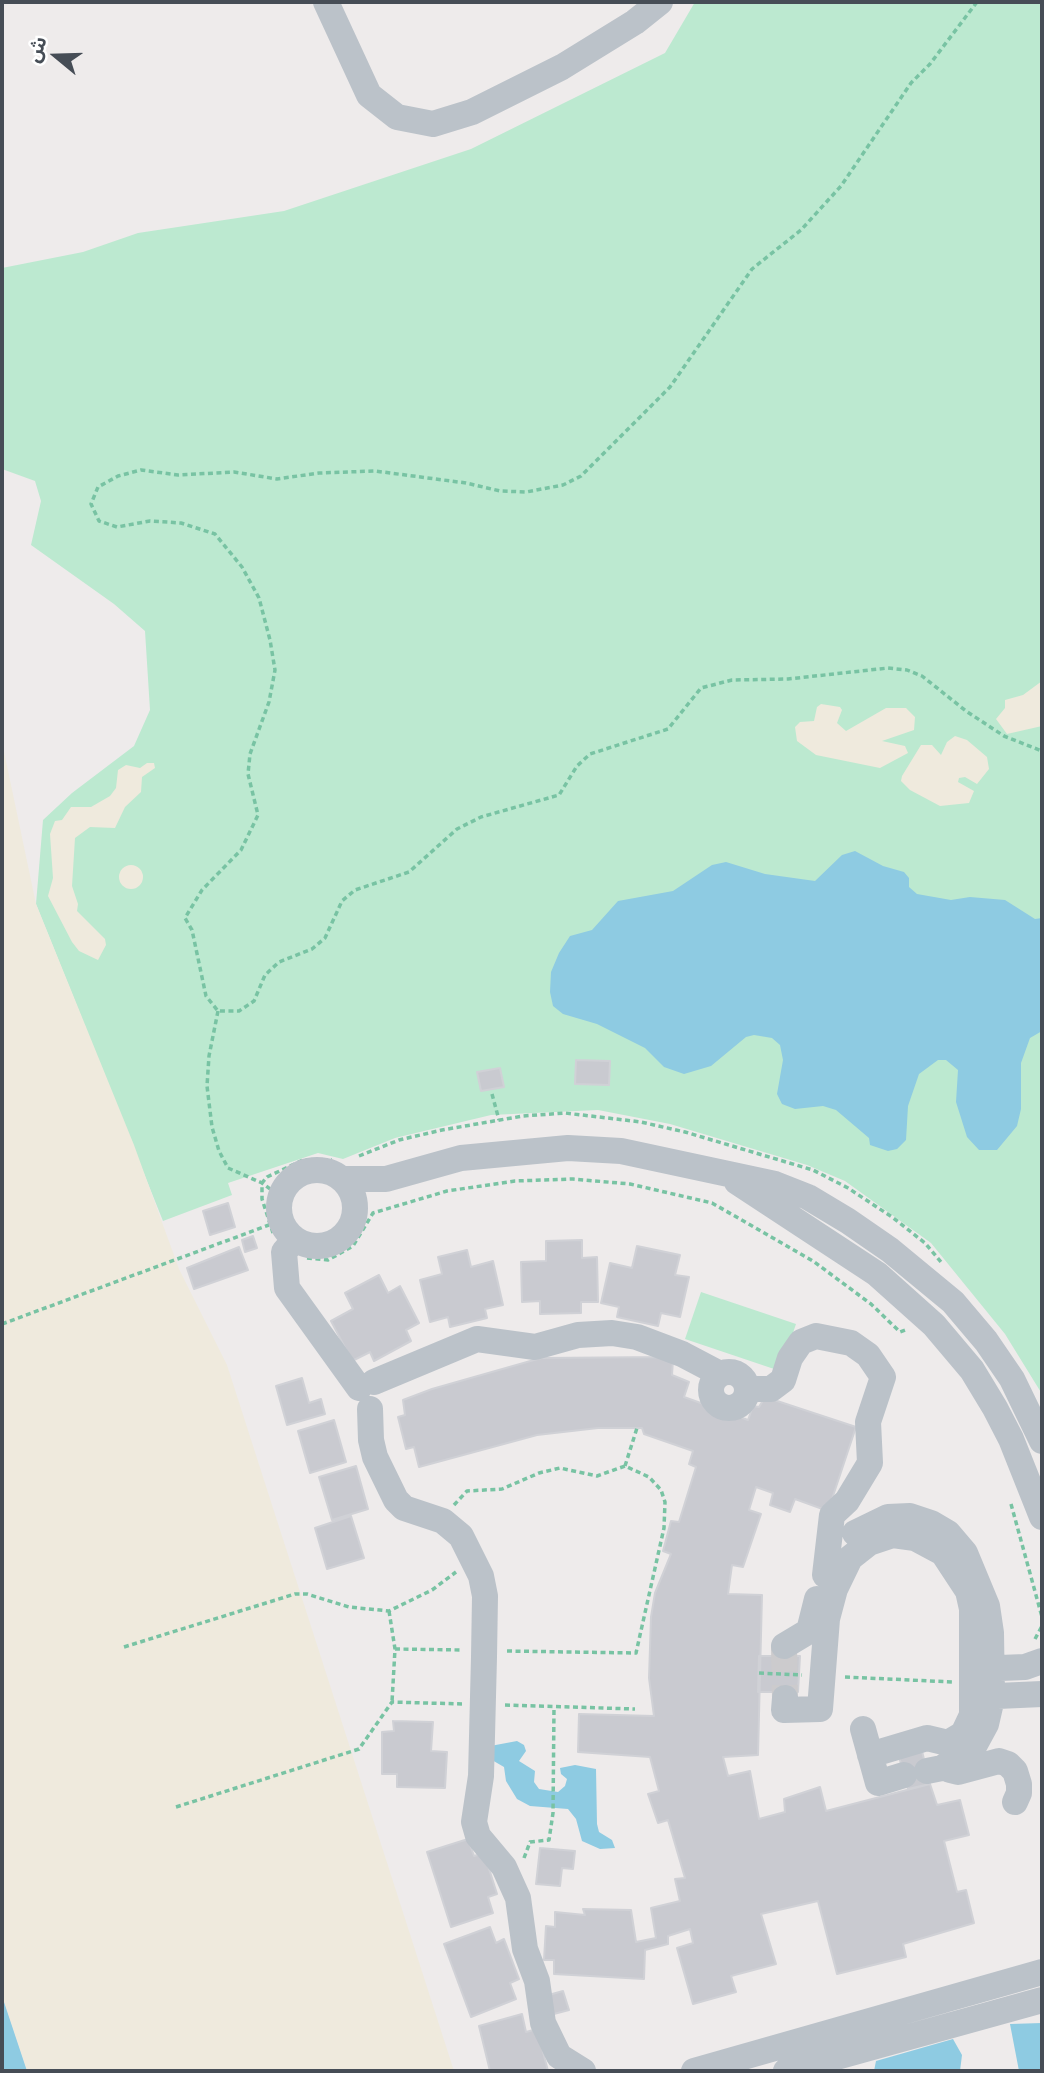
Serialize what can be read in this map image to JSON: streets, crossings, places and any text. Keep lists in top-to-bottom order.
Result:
{
  "north": "left"
}
